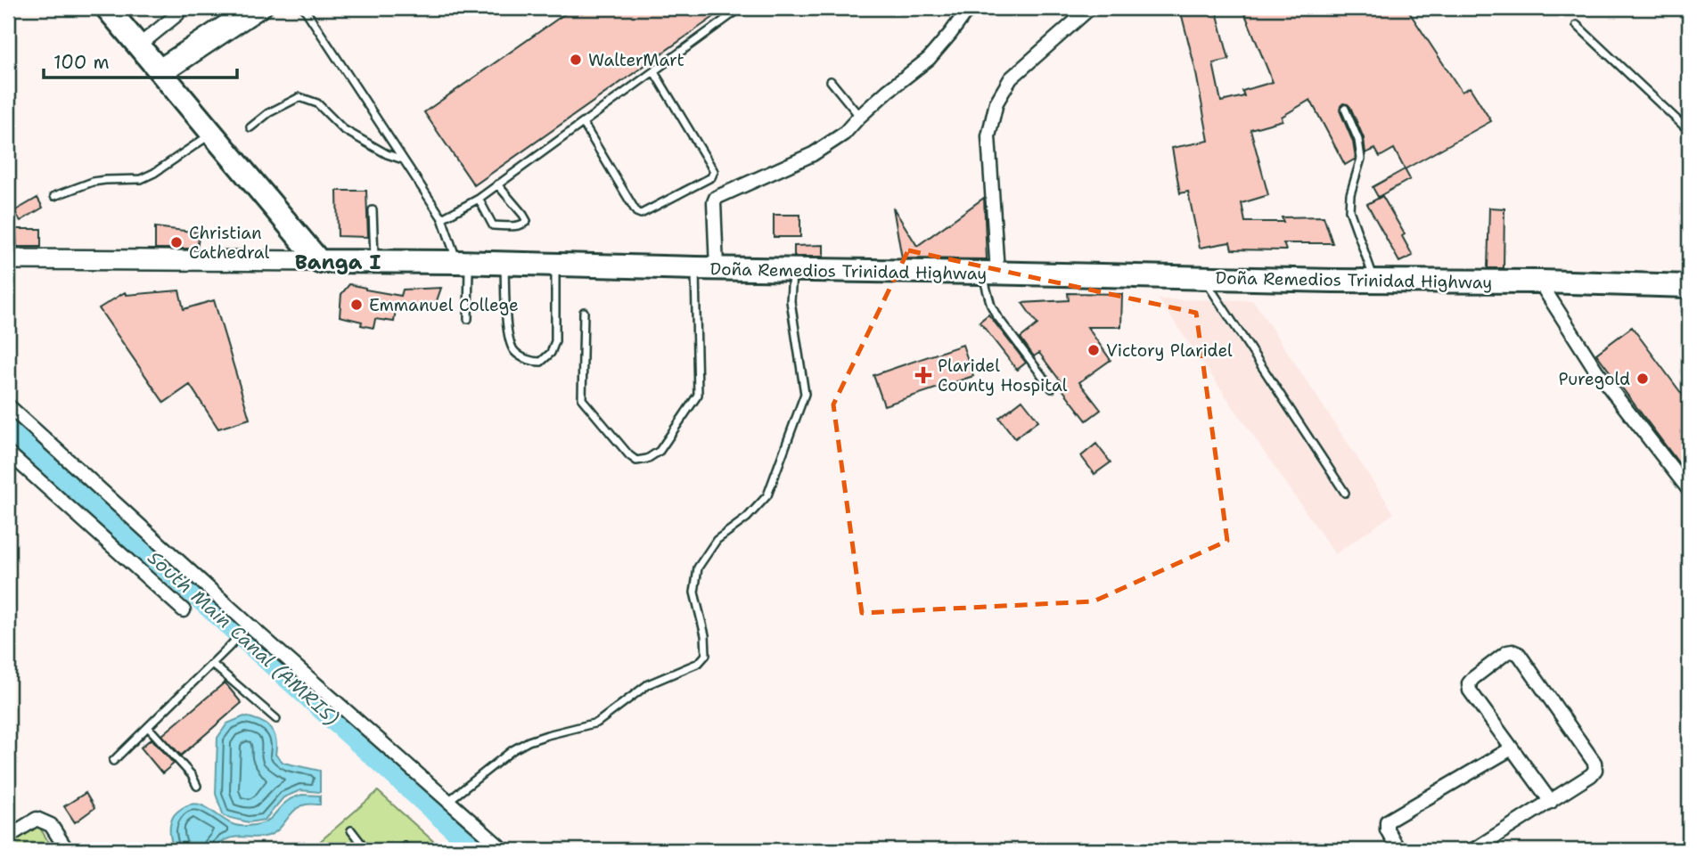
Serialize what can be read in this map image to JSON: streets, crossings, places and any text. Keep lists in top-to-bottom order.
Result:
{
  "streets": {
    "highway": ["Doña Remedios Trinidad Highway"]
  },
  "districts": ["Banga I"],
  "water": ["South Main Canal (AMRIS)"],
  "places": {
    "other": [
      "WalterMart",
      "Christian Cathedral",
      "Emmanuel College",
      "Victory Plaridel",
      "Puregold"
    ],
    "health": ["Plaridel County Hospital"]
  },
  "scale_bar": "100 m"
}
